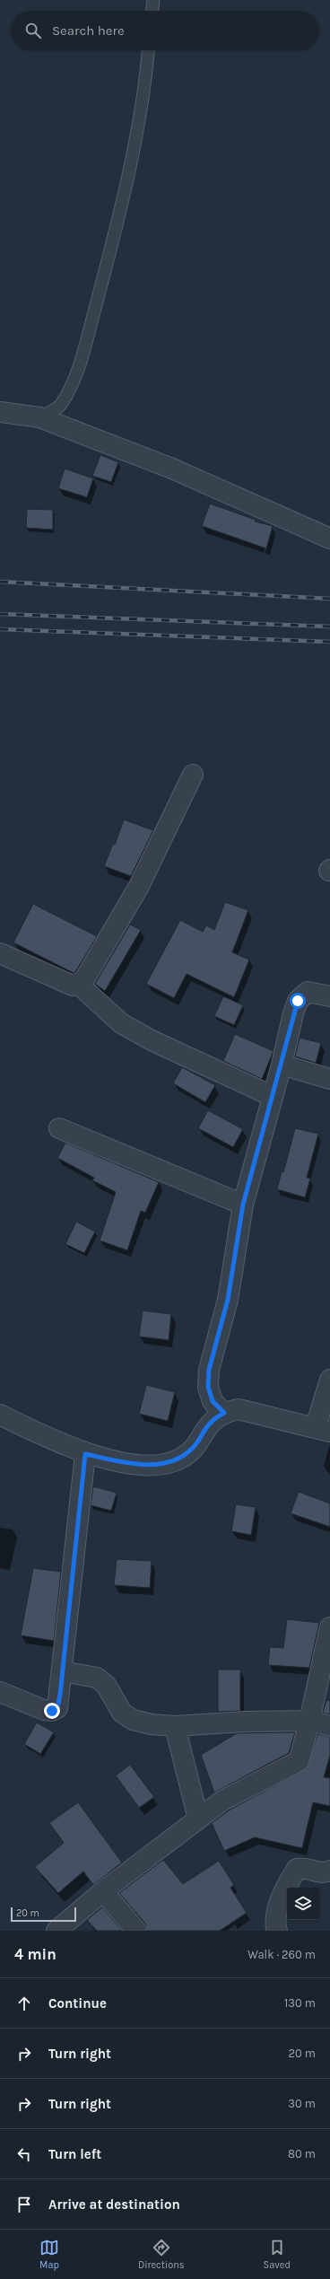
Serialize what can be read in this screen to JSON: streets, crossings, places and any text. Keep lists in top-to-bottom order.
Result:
{
  "scale_bar": "20 m",
  "page": {
    "search": "Search here",
    "scale": "20 m",
    "heading": ["4 min", "Walk · 260 m"],
    "list": [
      ["Continue", "130 m"],
      ["Turn right", "20 m"],
      ["Turn right", "30 m"],
      ["Turn left", "80 m"],
      "Arrive at destination"
    ],
    "nav": ["Map", "Directions", "Saved"]
  }
}
